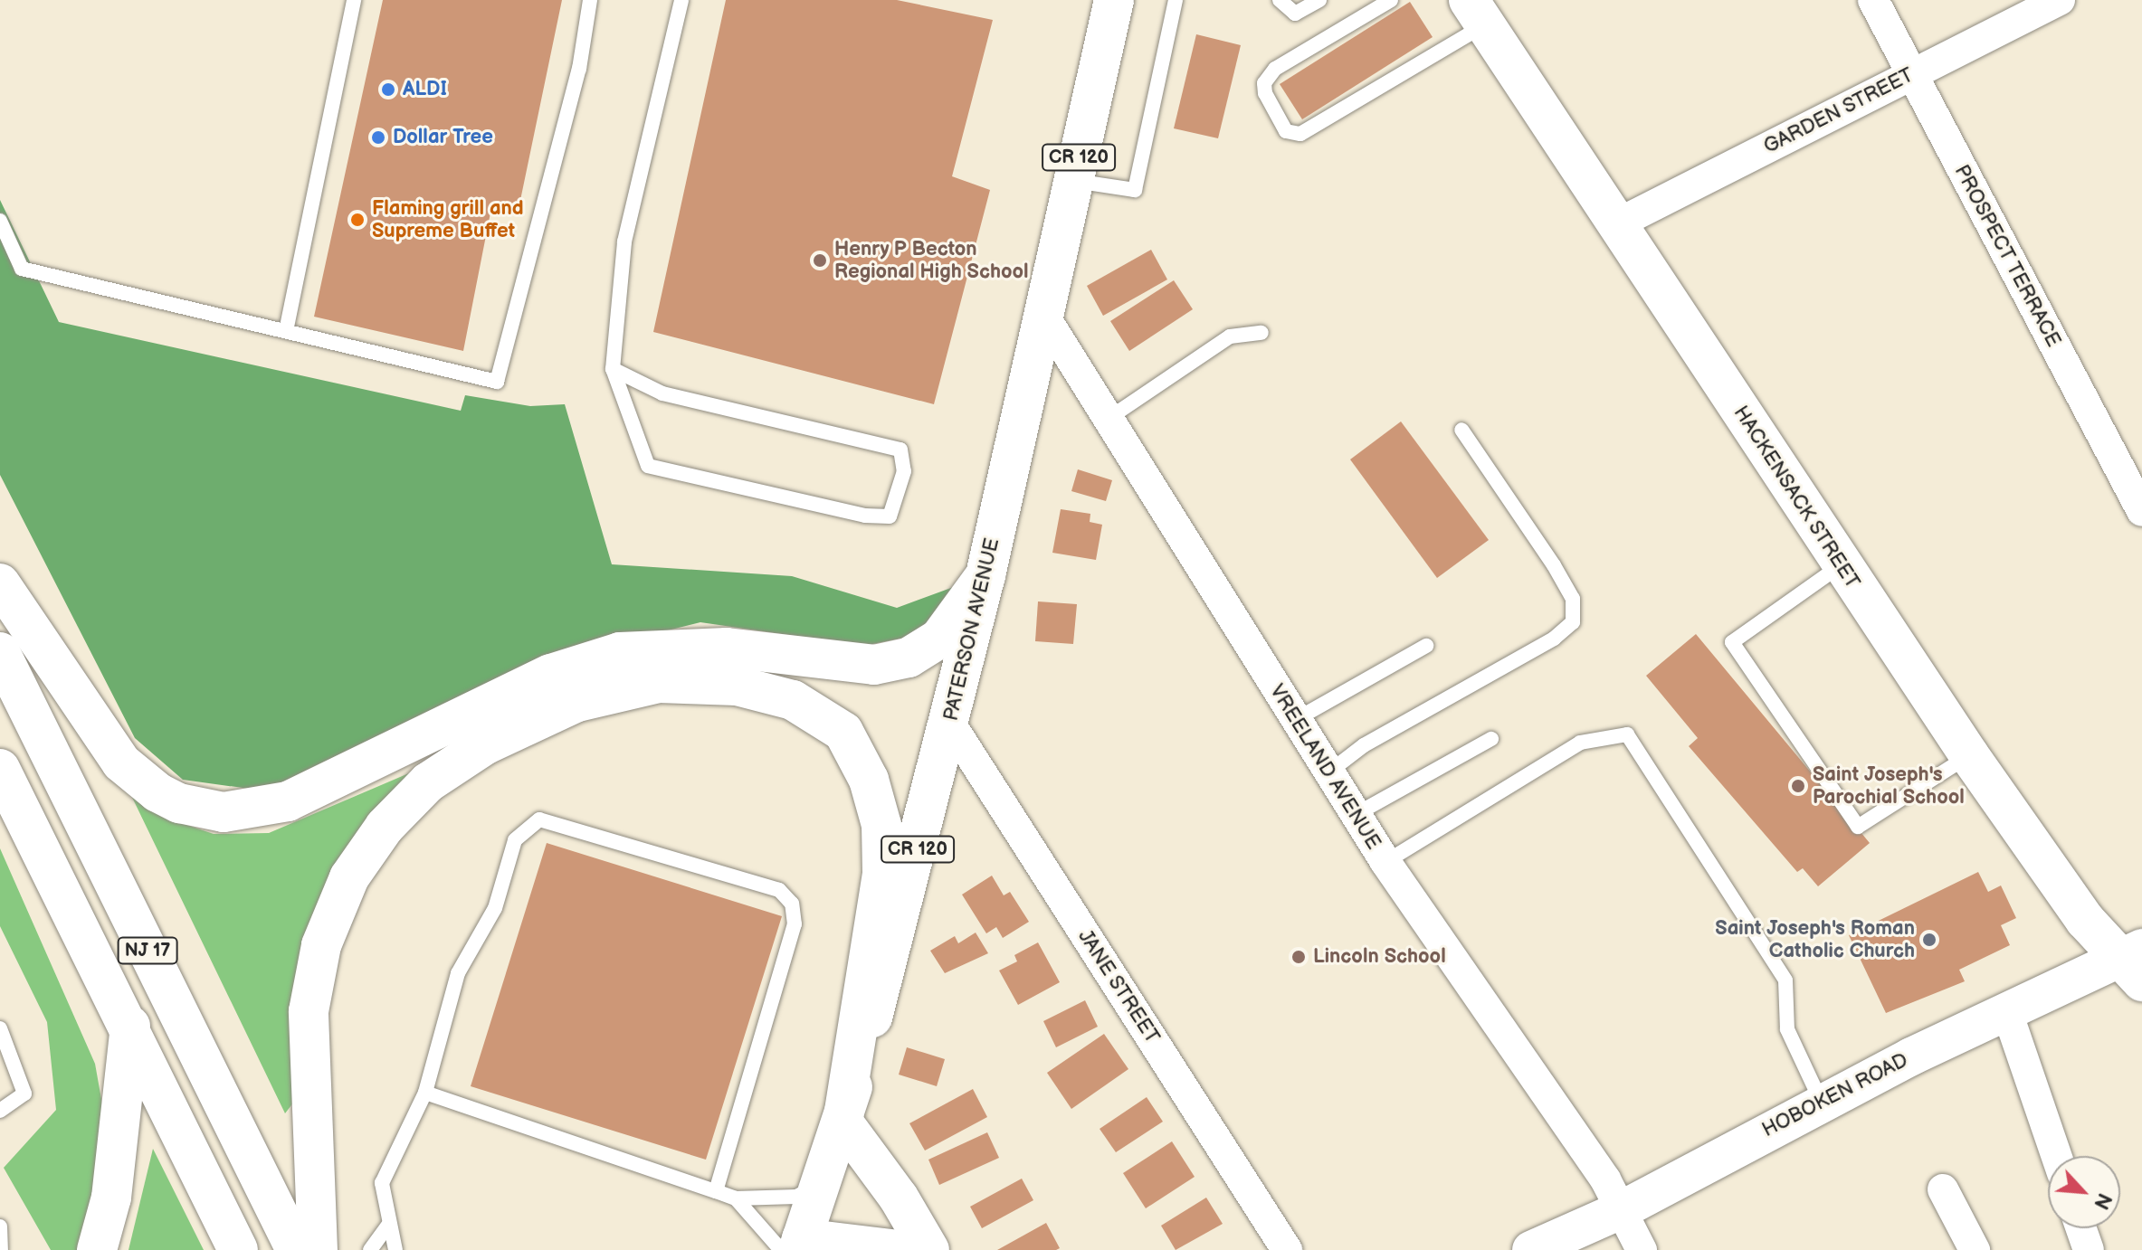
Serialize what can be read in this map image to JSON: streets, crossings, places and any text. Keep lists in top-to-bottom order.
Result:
{
  "streets": {
    "main road": [
      "CR 120",
      "HACKENSACK STREET",
      "PATERSON AVENUE",
      "NJ 17"
    ],
    "street": [
      "GARDEN STREET",
      "PROSPECT TERRACE",
      "VREELAND AVENUE",
      "JANE STREET",
      "HOBOKEN ROAD"
    ]
  },
  "crossings": [
    ["GARDEN STREET", "PROSPECT TERRACE"],
    ["GARDEN STREET", "HACKENSACK STREET"],
    ["HACKENSACK STREET", "HOBOKEN ROAD"],
    ["PATERSON AVENUE", "VREELAND AVENUE"],
    ["PATERSON AVENUE", "JANE STREET"],
    ["VREELAND AVENUE", "HOBOKEN ROAD"]
  ],
  "places": [
    "ALDI",
    "Dollar Tree",
    "Flaming grill and Supreme Buffet",
    "Henry P Becton Regional High School",
    "Saint Joseph's Parochial School",
    "Saint Joseph's Roman Catholic Church",
    "Lincoln School"
  ],
  "north": "bottom right"
}
